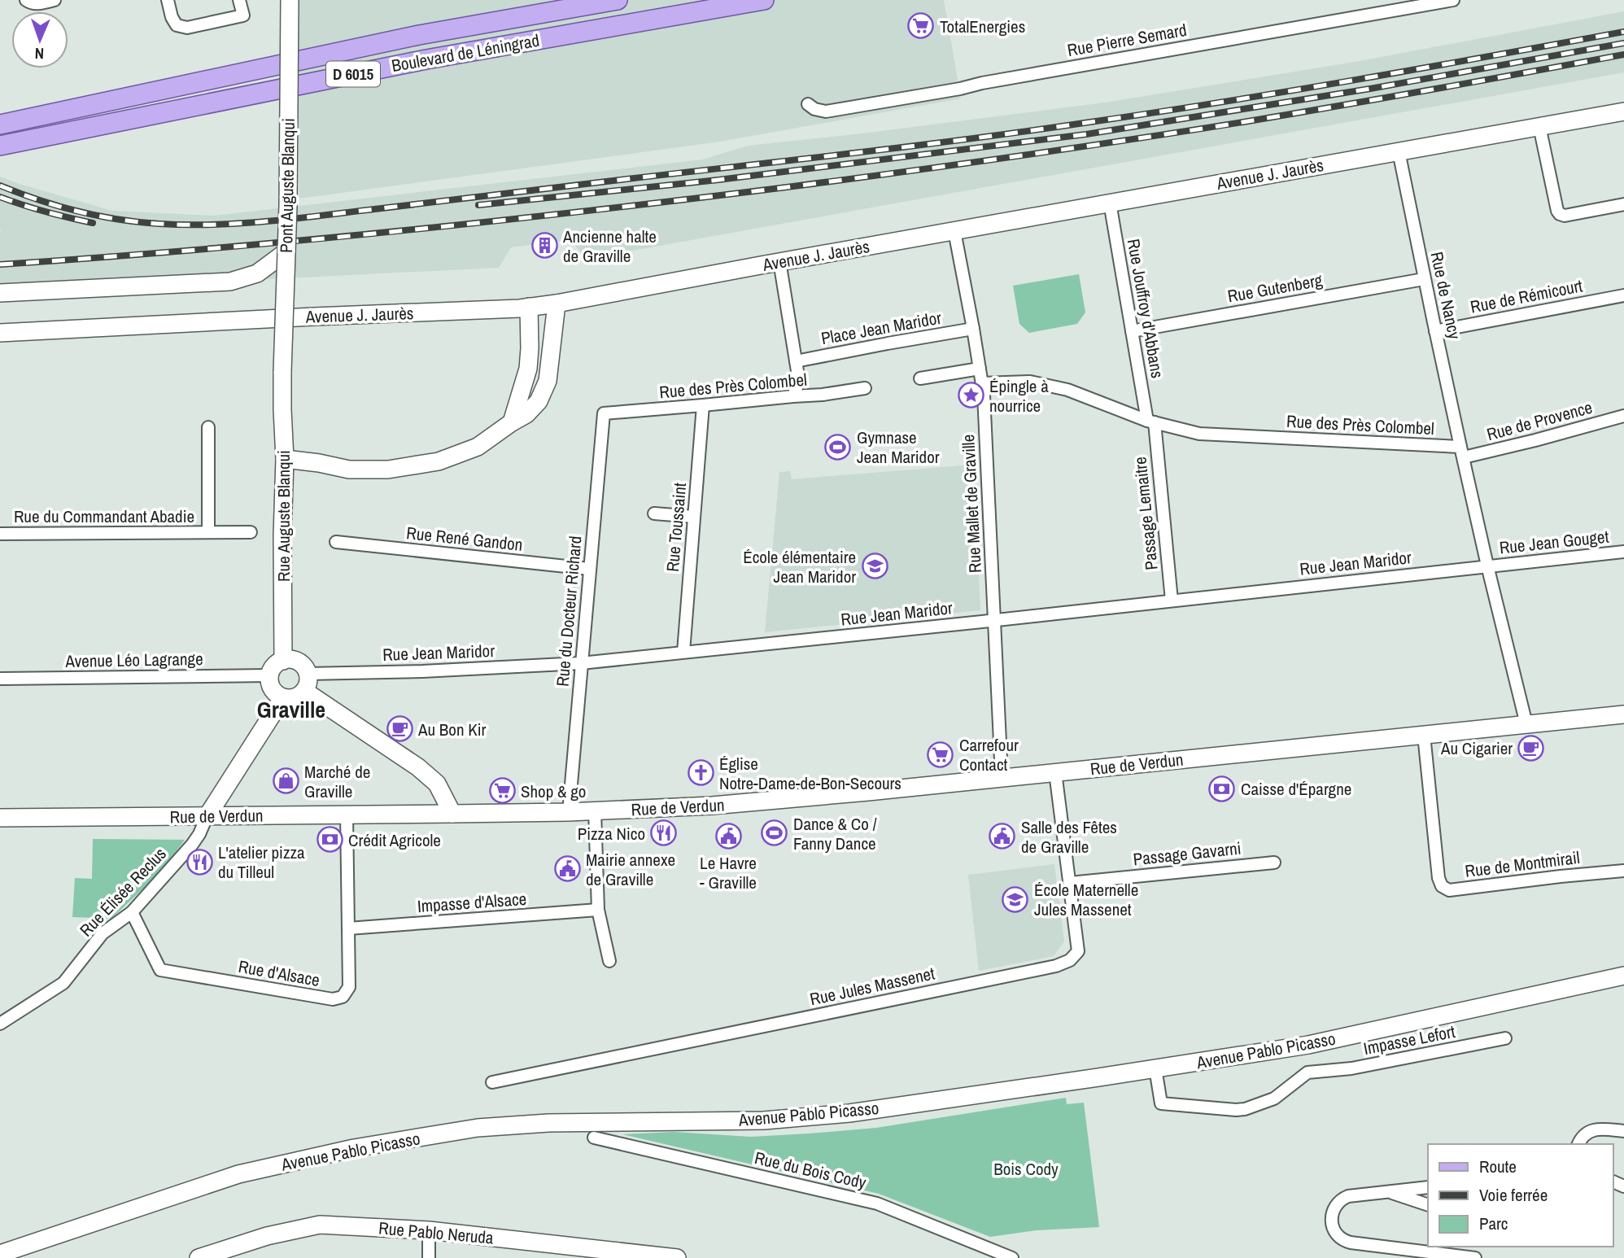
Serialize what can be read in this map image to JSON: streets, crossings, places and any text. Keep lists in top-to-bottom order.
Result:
{
  "streets": {
    "main road": ["Boulevard de Léningrad", "D 6015"],
    "street": [
      "Rue Pierre Semard",
      "Avenue J. Jaurès",
      "Pont Auguste Blanqui",
      "Rue Gutenberg",
      "Rue de Nancy",
      "Rue de Rémicourt",
      "Rue Jouffroy d'Abbans",
      "Place Jean Maridor",
      "Rue des Près Colombel",
      "Rue de Provence",
      "Rue Mallet de Graville",
      "Passage Lemaitre",
      "Rue du Commandant Abadie",
      "Rue Auguste Blanqui",
      "Rue Toussaint",
      "Rue René Gandon",
      "Rue Jean Gouget",
      "Rue Jean Maridor",
      "Rue du Docteur Richard",
      "Avenue Léo Lagrange",
      "Rue de Verdun",
      "Passage Gavarni",
      "Rue de Montmirail",
      "Rue Élisée Reclus",
      "Impasse d'Alsace",
      "Rue d'Alsace",
      "Rue Jules Massenet",
      "Impasse Lefort",
      "Avenue Pablo Picasso",
      "Rue du Bois Cody",
      "Rue Pablo Neruda"
    ]
  },
  "crossings": [
    ["Avenue J. Jaurès", "Rue de Nancy"],
    ["Avenue J. Jaurès", "Rue Jouffroy d'Abbans"],
    ["Avenue J. Jaurès", "Rue Mallet de Graville"],
    ["Pont Auguste Blanqui", "Rue Auguste Blanqui"],
    ["Rue Gutenberg", "Rue de Nancy"],
    ["Rue Gutenberg", "Rue Jouffroy d'Abbans"],
    ["Rue de Nancy", "Rue de Rémicourt"],
    ["Rue de Nancy", "Rue des Près Colombel"],
    ["Rue de Nancy", "Rue de Provence"],
    ["Rue Jouffroy d'Abbans", "Rue des Près Colombel"],
    ["Rue Jouffroy d'Abbans", "Passage Lemaitre"],
    ["Place Jean Maridor", "Rue Mallet de Graville"],
    ["Rue des Près Colombel", "Rue de Provence"],
    ["Rue des Près Colombel", "Rue Mallet de Graville"],
    ["Rue des Près Colombel", "Passage Lemaitre"],
    ["Rue des Près Colombel", "Rue Toussaint"],
    ["Rue des Près Colombel", "Rue du Docteur Richard"],
    ["Rue Mallet de Graville", "Rue Jean Maridor"],
    ["Rue Mallet de Graville", "Rue de Verdun"],
    ["Passage Lemaitre", "Rue Jean Maridor"],
    ["Rue Auguste Blanqui", "Rue Jean Maridor"],
    ["Rue Auguste Blanqui", "Avenue Léo Lagrange"],
    ["Rue Toussaint", "Rue Jean Maridor"],
    ["Rue René Gandon", "Rue du Docteur Richard"],
    ["Rue Jean Gouget", "Rue Jean Maridor"],
    ["Rue Jean Maridor", "Rue du Docteur Richard"],
    ["Rue Jean Maridor", "Avenue Léo Lagrange"],
    ["Rue du Docteur Richard", "Rue de Verdun"],
    ["Rue de Verdun", "Rue de Montmirail"],
    ["Rue de Verdun", "Rue Élisée Reclus"],
    ["Rue de Verdun", "Rue d'Alsace"],
    ["Rue de Verdun", "Rue Jules Massenet"],
    ["Passage Gavarni", "Rue Jules Massenet"],
    ["Rue Élisée Reclus", "Rue d'Alsace"],
    ["Impasse d'Alsace", "Rue d'Alsace"],
    ["Impasse Lefort", "Avenue Pablo Picasso"]
  ],
  "districts": ["Graville"],
  "parks": ["Bois Cody"],
  "places": {
    "supermarket": ["TotalEnergies", "Carrefour Contact", "Shop & go"],
    "building": ["Ancienne halte de Graville"],
    "place": ["Épingle à nourrice"],
    "sports": ["Gymnase Jean Maridor", "Dance & Co / Fanny Dance"],
    "school or university": ["École élémentaire Jean Maridor", "École Maternelle Jules Massenet"],
    "cafe": ["Au Bon Kir", "Au Cigarier"],
    "church": ["Église Notre-Dame-de-Bon-Secours"],
    "shop": ["Marché de Graville"],
    "bank": ["Caisse d'Épargne", "Crédit Agricole"],
    "restaurant": ["Pizza Nico", "L'atelier pizza du Tilleul"],
    "public building": ["Le Havre - Graville", "Salle des Fêtes de Graville", "Mairie annexe de Graville"]
  },
  "legend": ["Route", "Voie ferrée", "Parc"],
  "north": "bottom"
}
